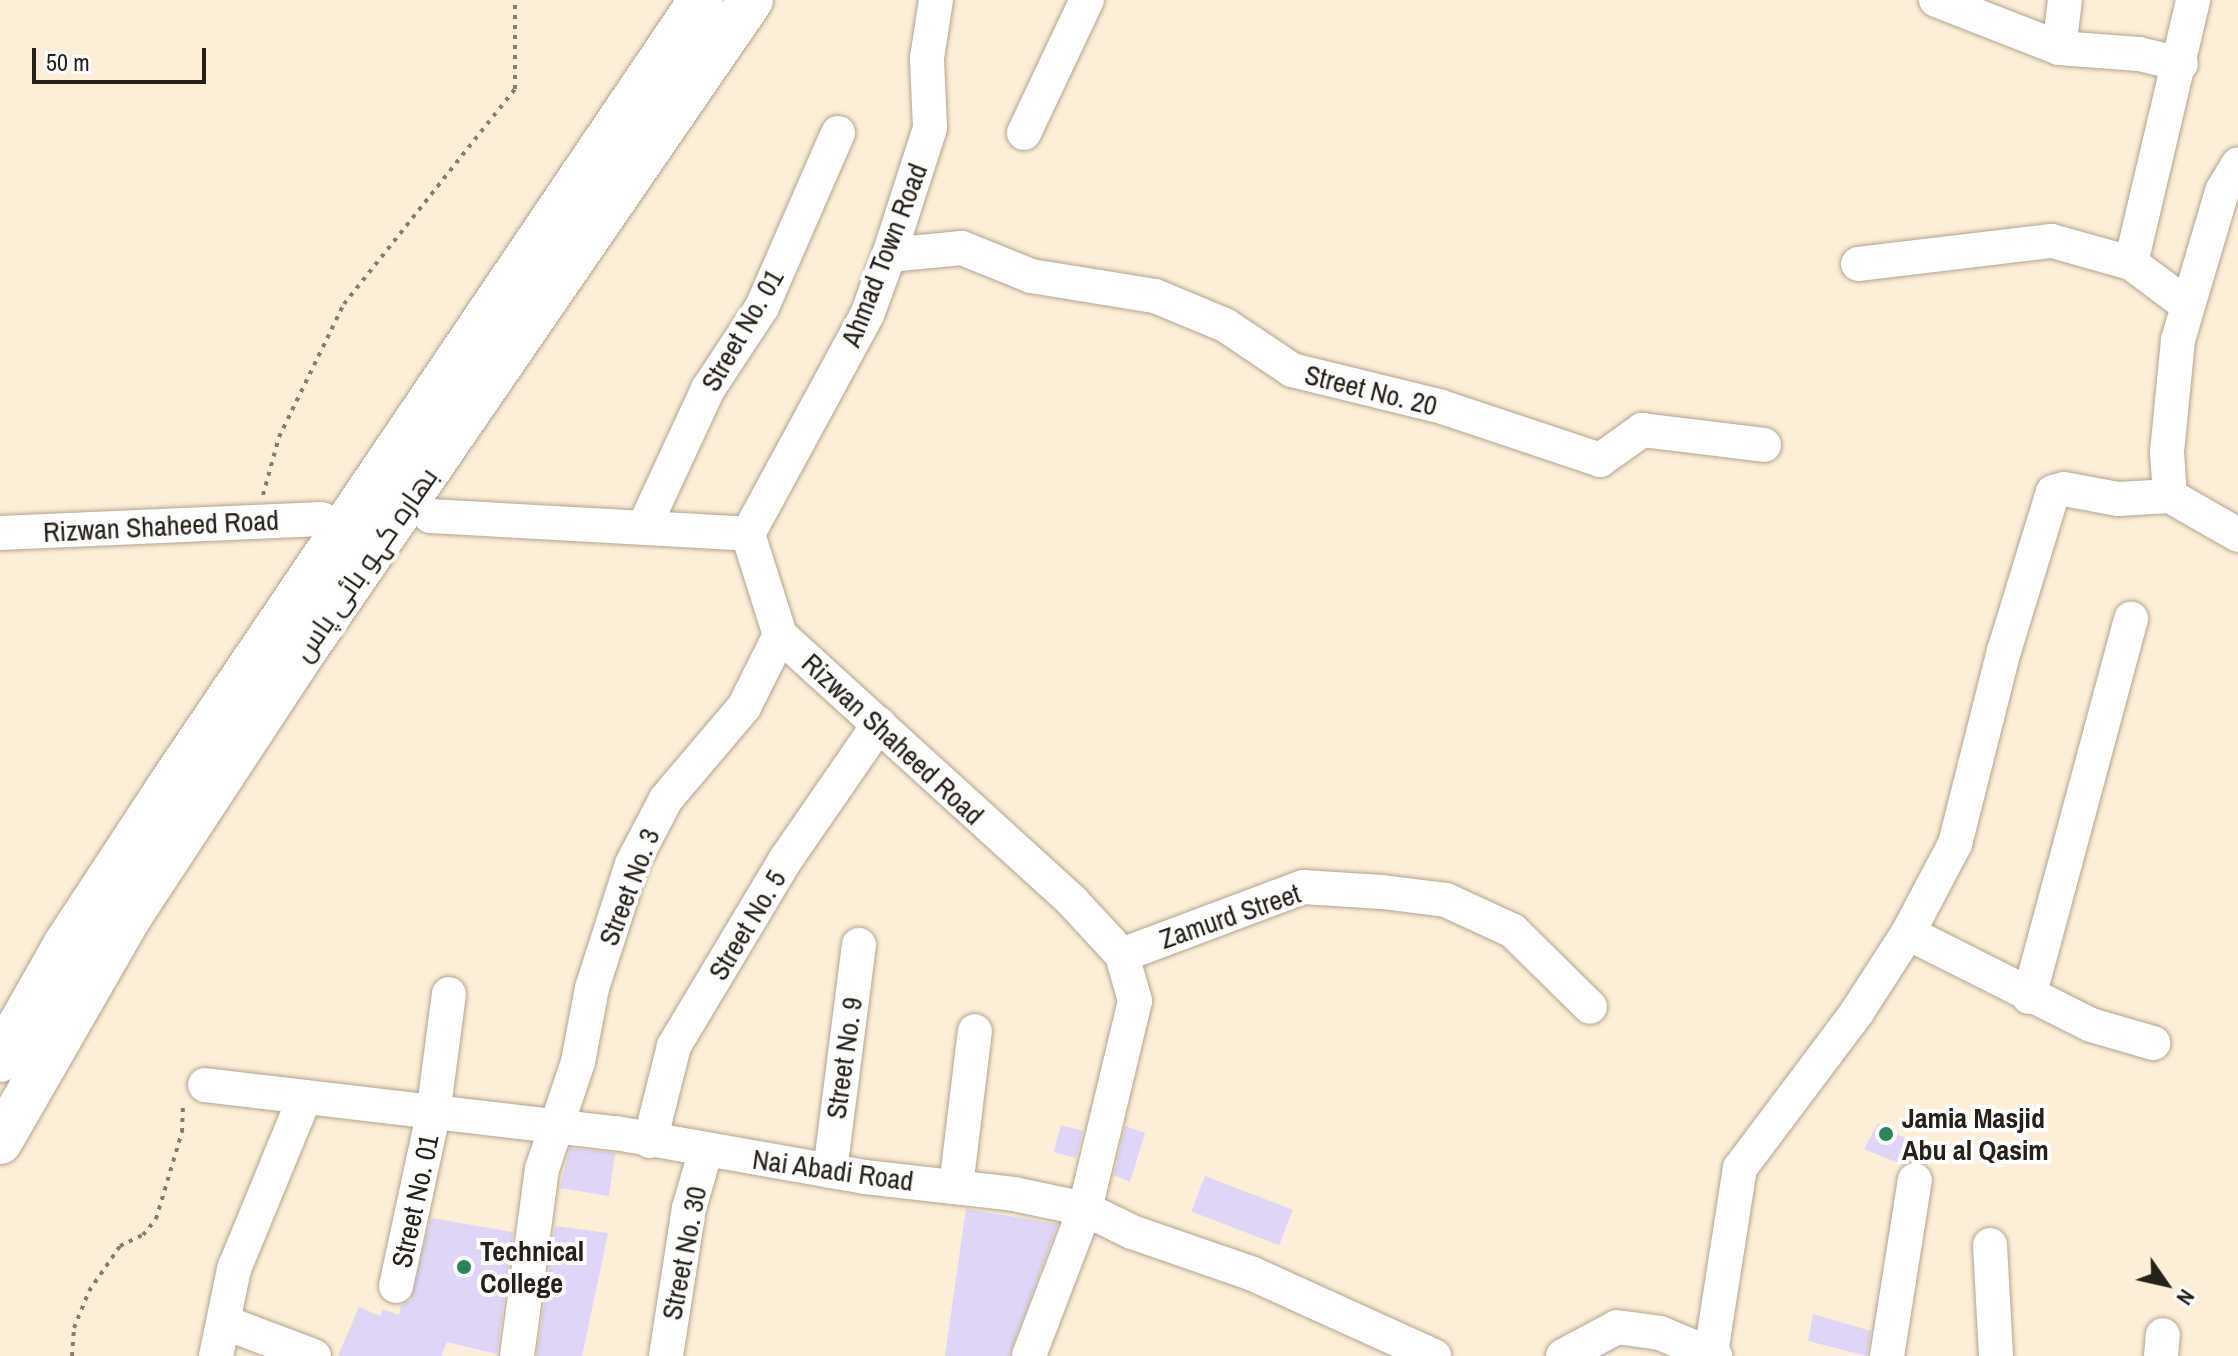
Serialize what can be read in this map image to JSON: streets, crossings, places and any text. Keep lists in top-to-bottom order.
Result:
{
  "streets": {
    "highway": ["بھارہ کہو بائی پاس"],
    "street": [
      "Ahmad Town Road",
      "Street No. 01",
      "Street No. 20",
      "Rizwan Shaheed Road",
      "Street No. 3",
      "Zamurd Street",
      "Street No. 5",
      "Street No. 9",
      "Nai Abadi Road",
      "Street No. 30"
    ]
  },
  "crossings": [
    ["Ahmad Town Road", "Street No. 20"],
    ["Ahmad Town Road", "Rizwan Shaheed Road"],
    ["Street No. 01", "Nai Abadi Road"],
    ["Rizwan Shaheed Road", "Street No. 3"],
    ["Rizwan Shaheed Road", "Zamurd Street"],
    ["Rizwan Shaheed Road", "Street No. 5"],
    ["Rizwan Shaheed Road", "Nai Abadi Road"],
    ["Street No. 3", "Nai Abadi Road"],
    ["Street No. 5", "Nai Abadi Road"],
    ["Street No. 9", "Nai Abadi Road"],
    ["Nai Abadi Road", "Street No. 30"]
  ],
  "places": ["Jamia Masjid Abu al Qasim", "Technical College"],
  "scale_bar": "50 m",
  "north": "bottom right"
}
